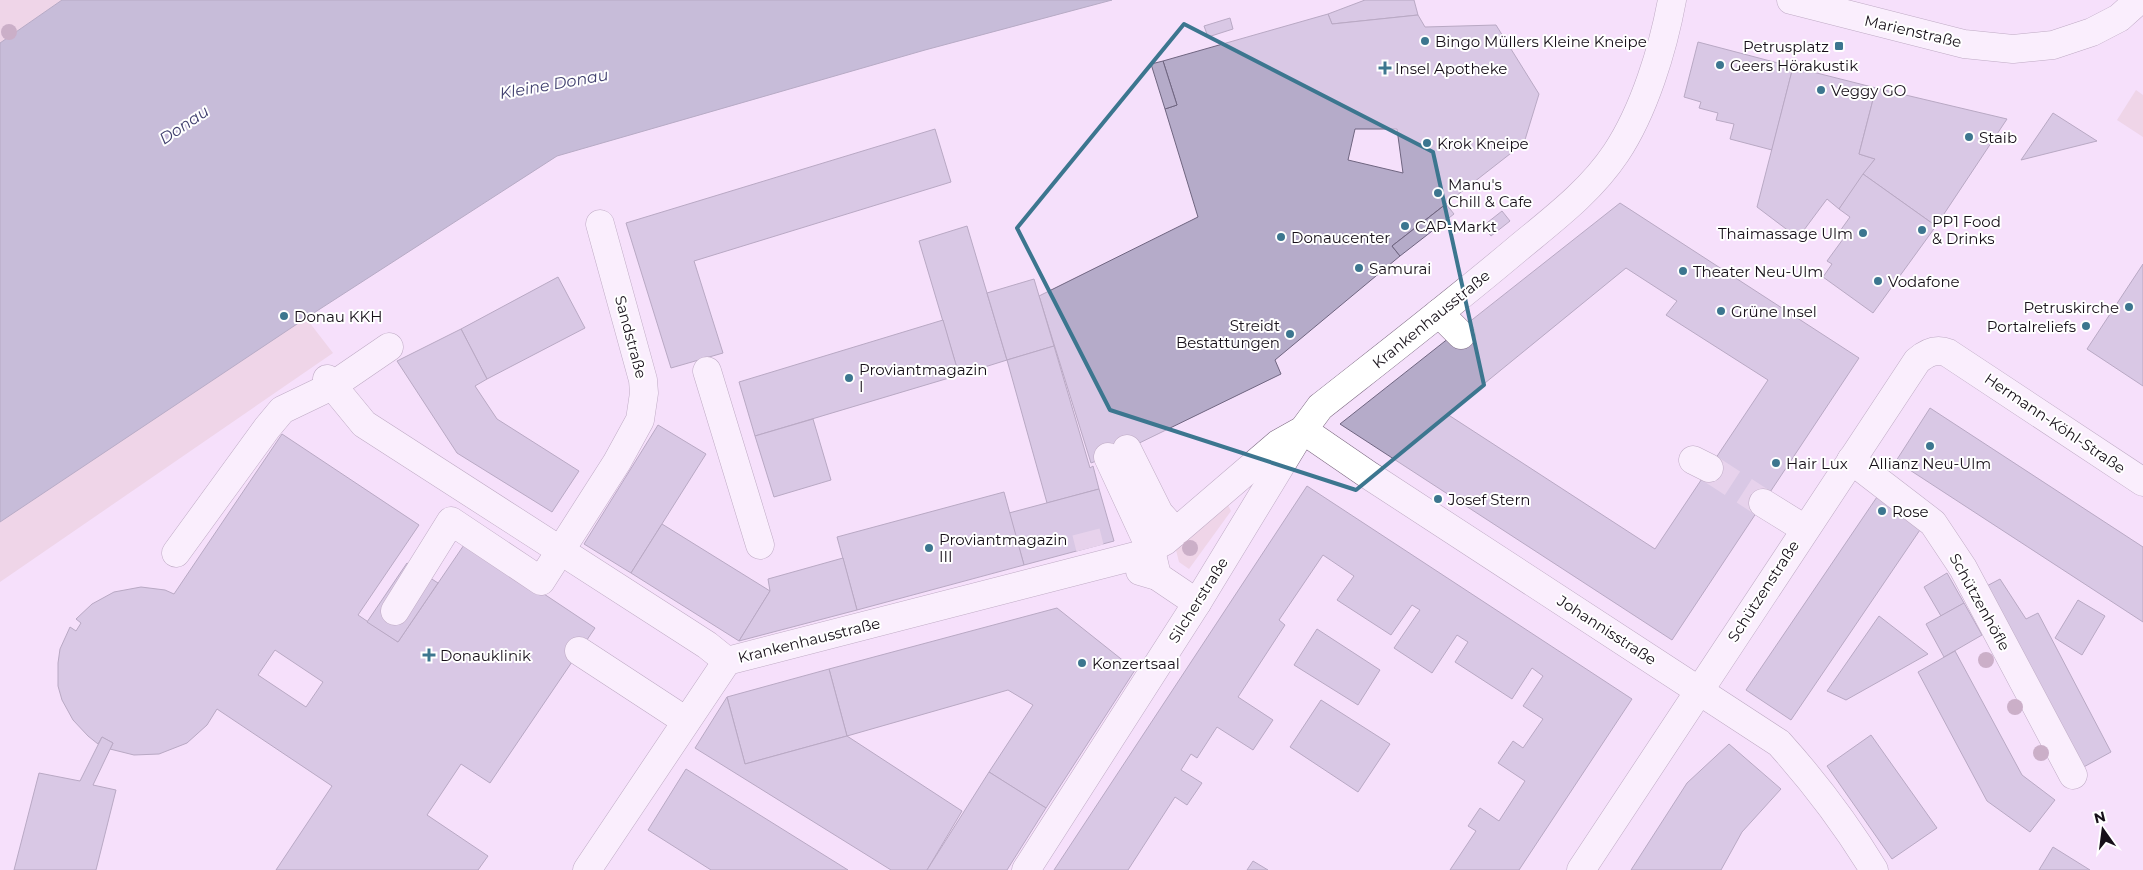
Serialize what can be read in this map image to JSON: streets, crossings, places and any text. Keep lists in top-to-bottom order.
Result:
{
  "streets": {
    "street": [
      "Marienstraße",
      "Krankenhausstraße",
      "Sandstraße",
      "Hermann-Köhl-Straße",
      "Schützenstraße",
      "Silcherstraße",
      "Schützenhöfle",
      "Johannisstraße"
    ]
  },
  "crossings": [
    ["Krankenhausstraße", "Silcherstraße"],
    ["Krankenhausstraße", "Johannisstraße"],
    ["Hermann-Köhl-Straße", "Schützenstraße"],
    ["Schützenstraße", "Schützenhöfle"],
    ["Schützenstraße", "Johannisstraße"],
    ["Silcherstraße", "Johannisstraße"]
  ],
  "water": ["Kleine Donau", "Donau"],
  "places": {
    "other": [
      "Bingo Müllers Kleine Kneipe",
      "Geers Hörakustik",
      "Veggy GO",
      "Staib",
      "Krok Kneipe",
      "Manu's Chill & Cafe",
      "CAP-Markt",
      "PP1 Food & Drinks",
      "Thaimassage Ulm",
      "Donaucenter",
      "Samurai",
      "Theater Neu-Ulm",
      "Vodafone",
      "Petruskirche",
      "Grüne Insel",
      "Donau KKH",
      "Portalreliefs",
      "Streidt Bestattungen",
      "Proviantmagazin I",
      "Allianz Neu-Ulm",
      "Hair Lux",
      "Josef Stern",
      "Rose",
      "Proviantmagazin III",
      "Konzertsaal"
    ],
    "transit": ["Petrusplatz"],
    "health": ["Insel Apotheke", "Donauklinik"]
  },
  "north": "top"
}
